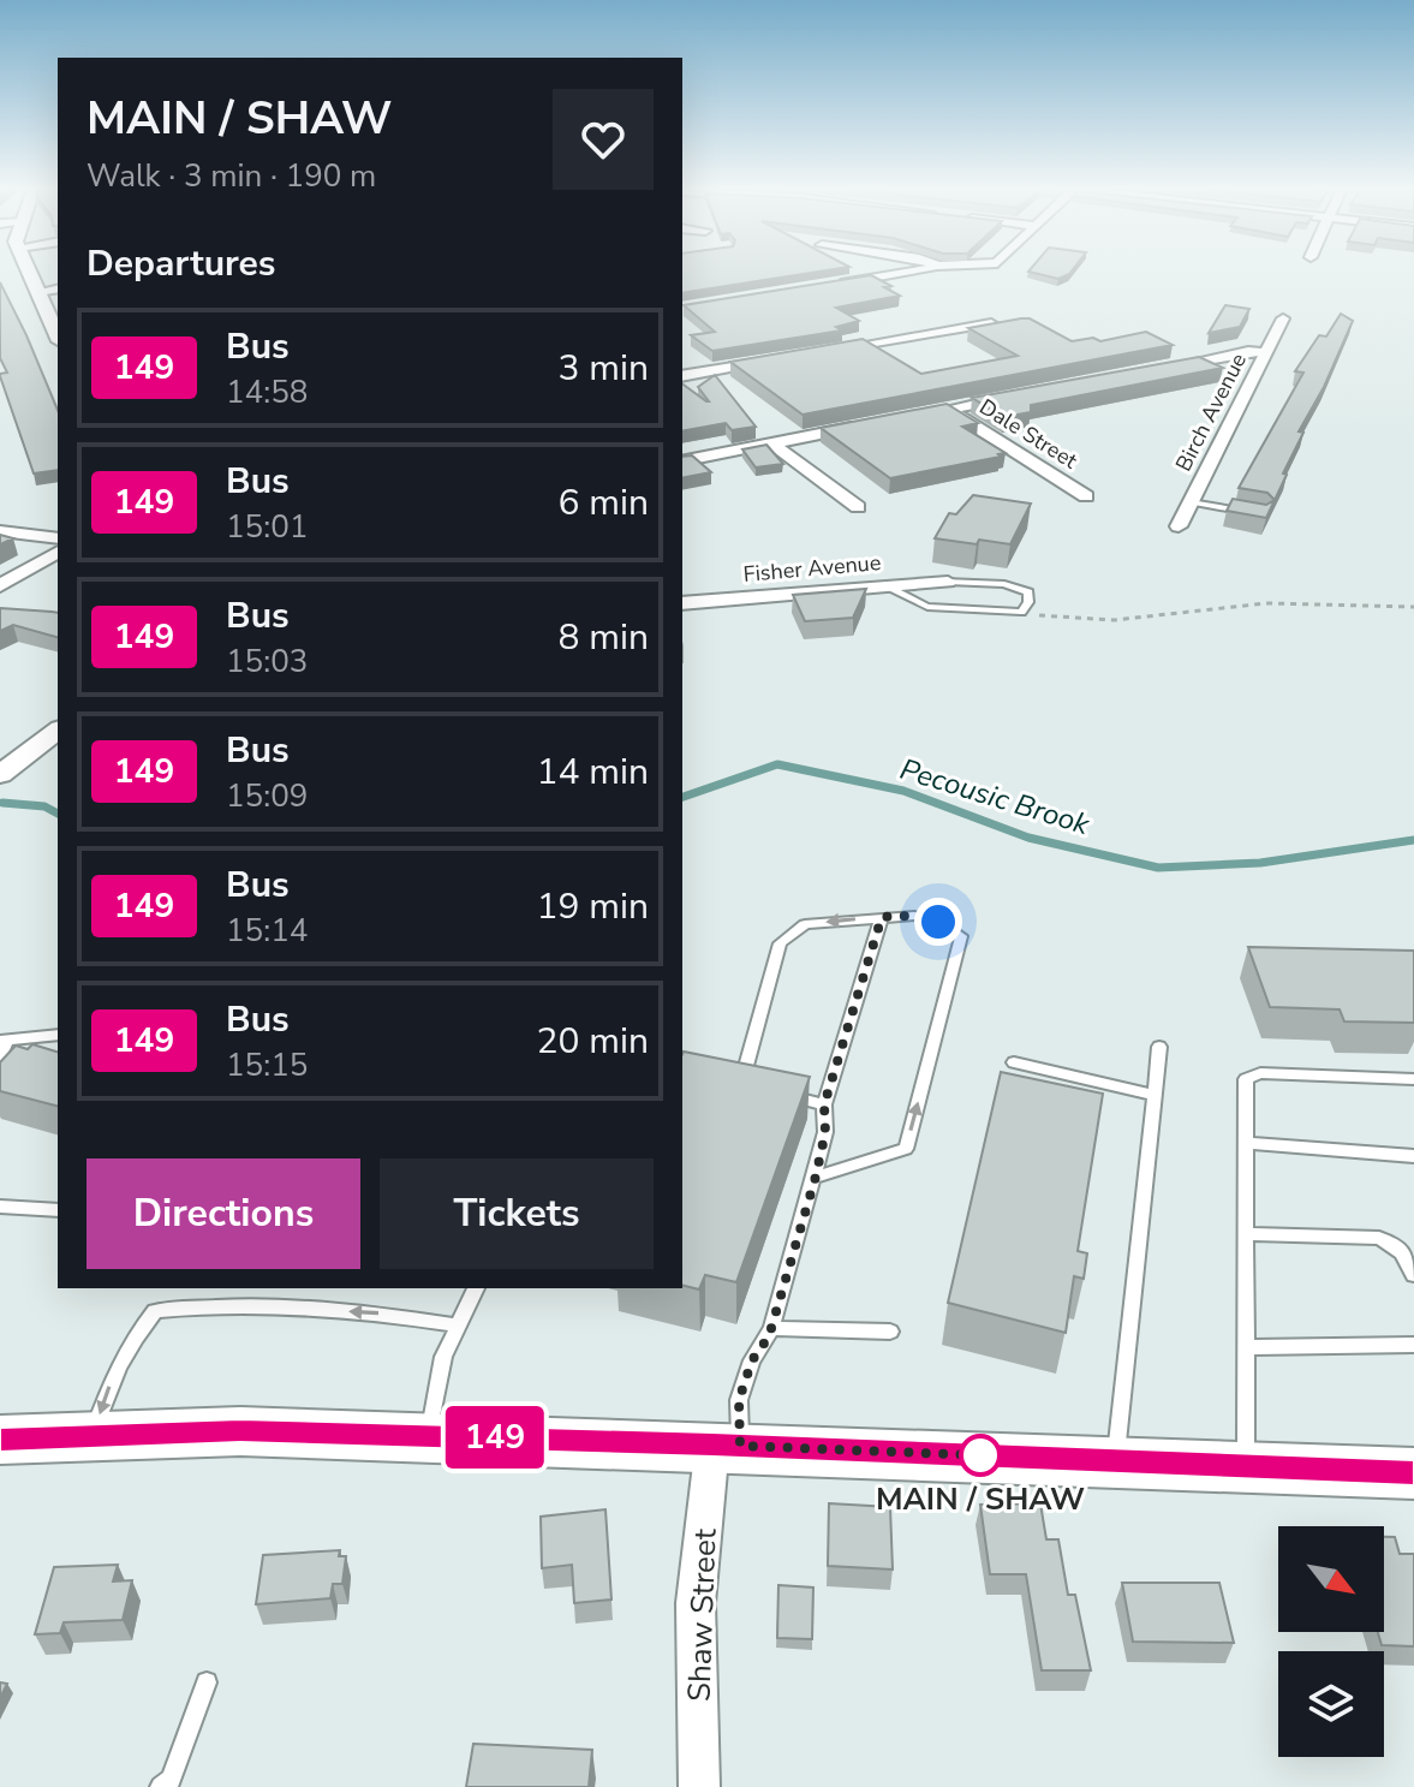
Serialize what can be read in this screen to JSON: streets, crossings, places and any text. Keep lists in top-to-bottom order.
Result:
{
  "streets": {
    "street": [
      "Birch Avenue",
      "Dale Street",
      "Fisher Avenue",
      "Shaw Street"
    ]
  },
  "water": ["Pecousic Brook"],
  "places": ["MAIN / SHAW"],
  "lines": ["bus line 149"],
  "north": "bottom right",
  "page": {
    "on_map": "149",
    "heading": [
      ["MAIN / SHAW", "Walk · 3 min · 190 m"],
      "Departures"
    ],
    "list": [
      {
        "mark": "149",
        "name": "Bus",
        "note": "14:58",
        "value": "3 min"
      },
      {
        "mark": "149",
        "name": "Bus",
        "note": "15:01",
        "value": "6 min"
      },
      {
        "mark": "149",
        "name": "Bus",
        "note": "15:03",
        "value": "8 min"
      },
      {
        "mark": "149",
        "name": "Bus",
        "note": "15:09",
        "value": "14 min"
      },
      {
        "mark": "149",
        "name": "Bus",
        "note": "15:14",
        "value": "19 min"
      },
      {
        "mark": "149",
        "name": "Bus",
        "note": "15:15",
        "value": "20 min"
      }
    ],
    "buttons": ["Directions", "Tickets"]
  }
}
